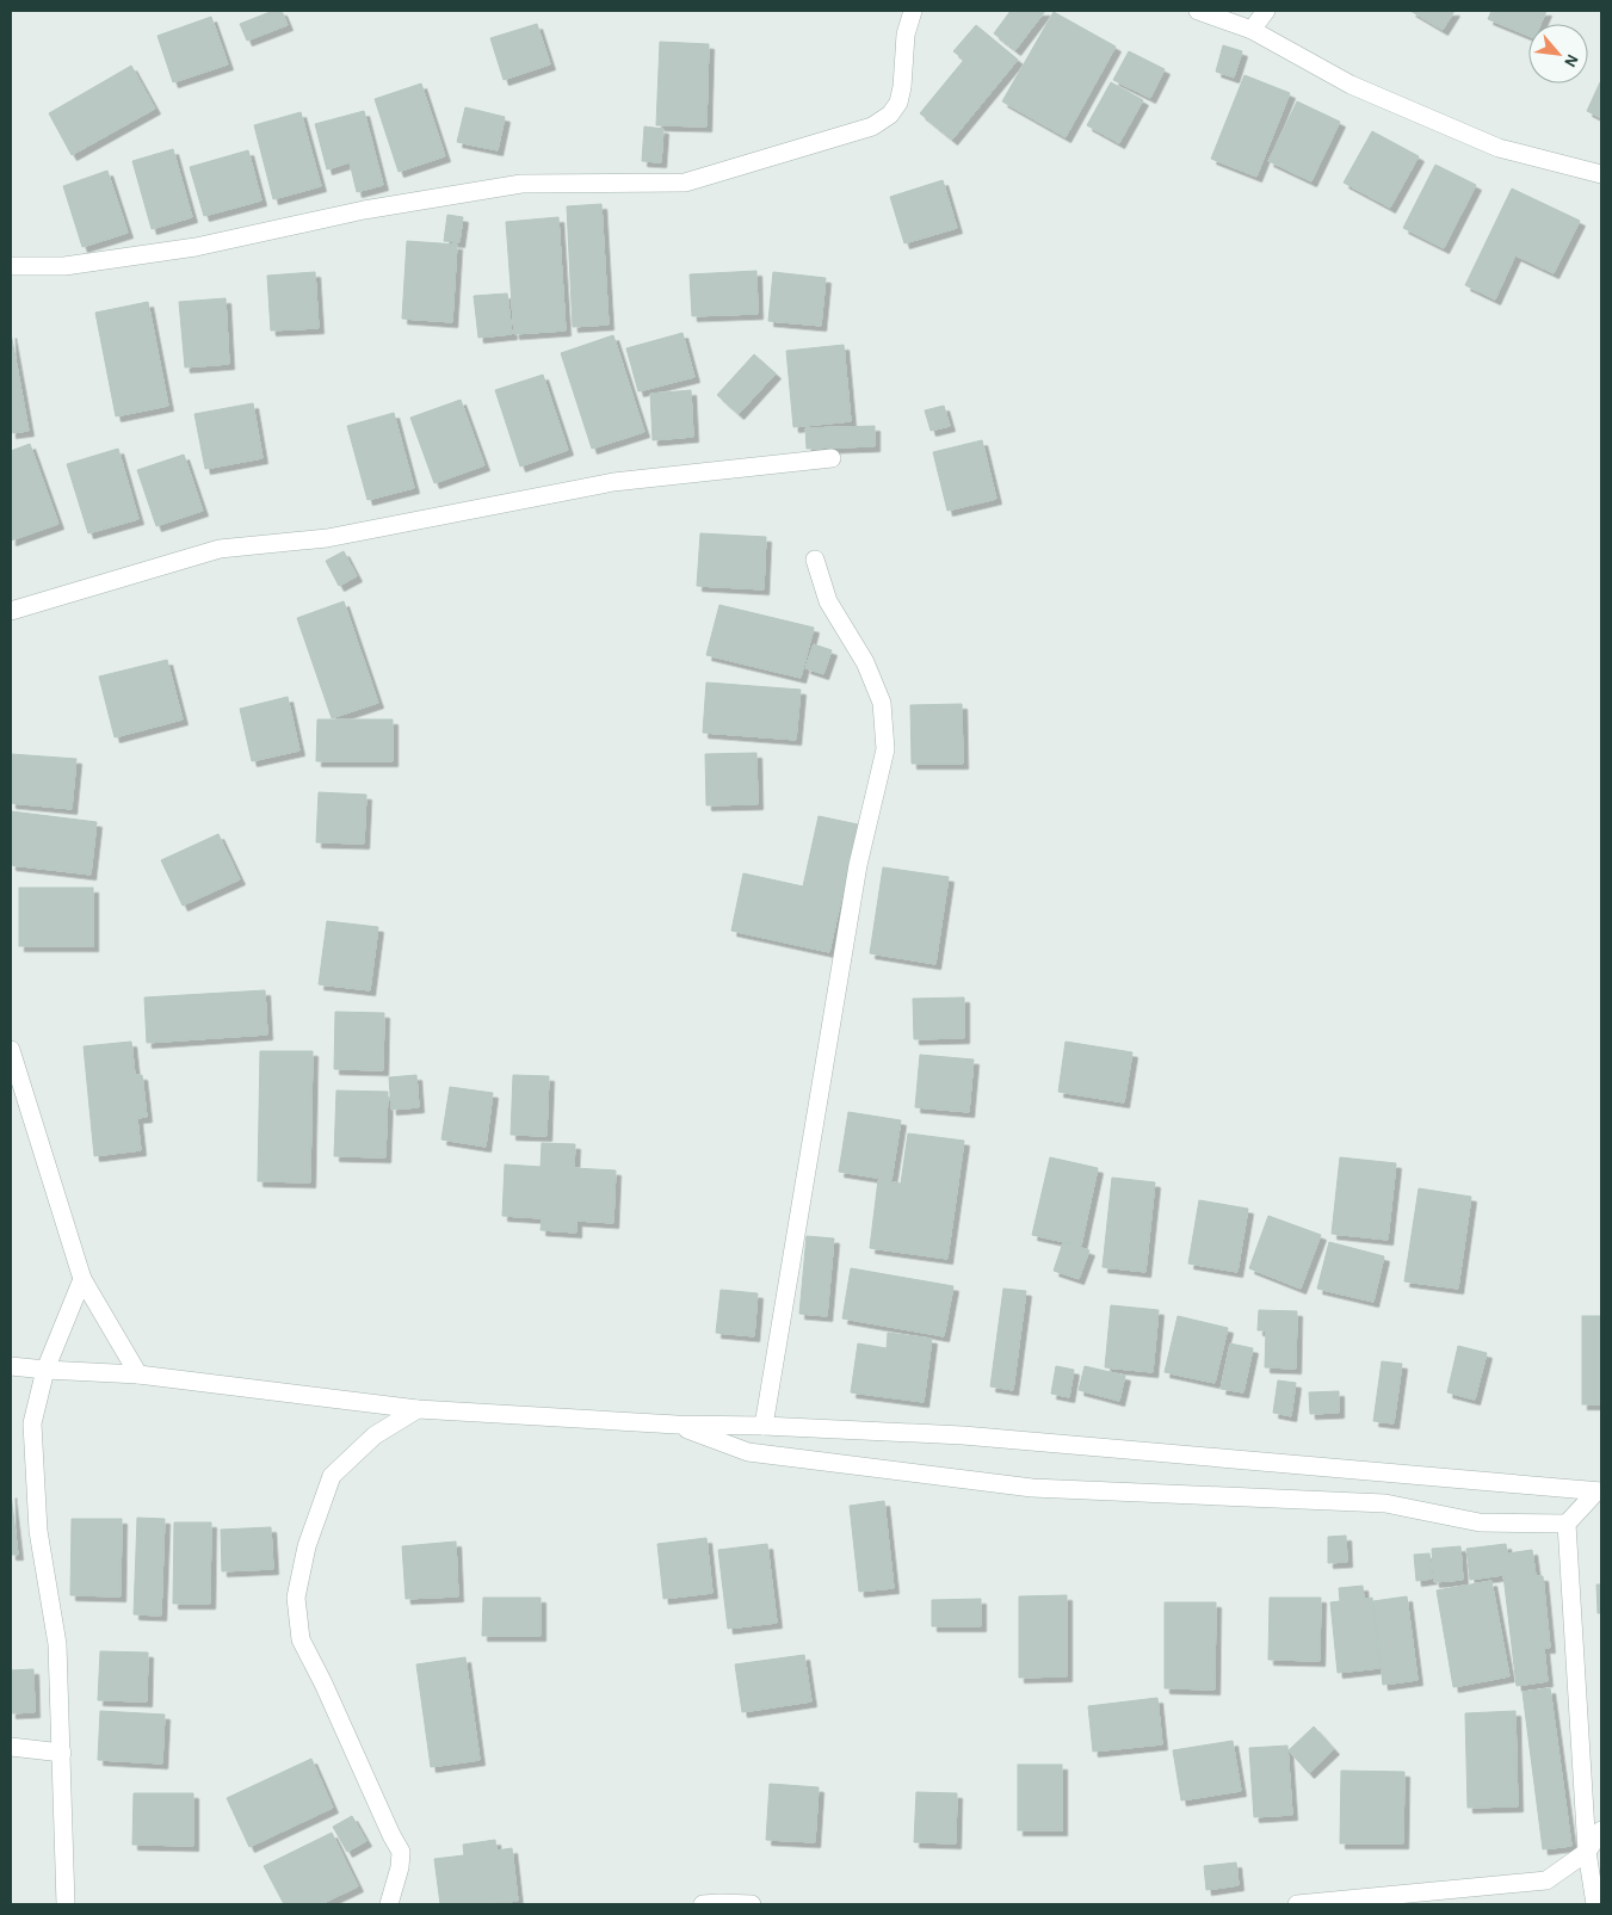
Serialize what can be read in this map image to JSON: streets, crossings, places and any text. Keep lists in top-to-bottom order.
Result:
{
  "north": "bottom right"
}
